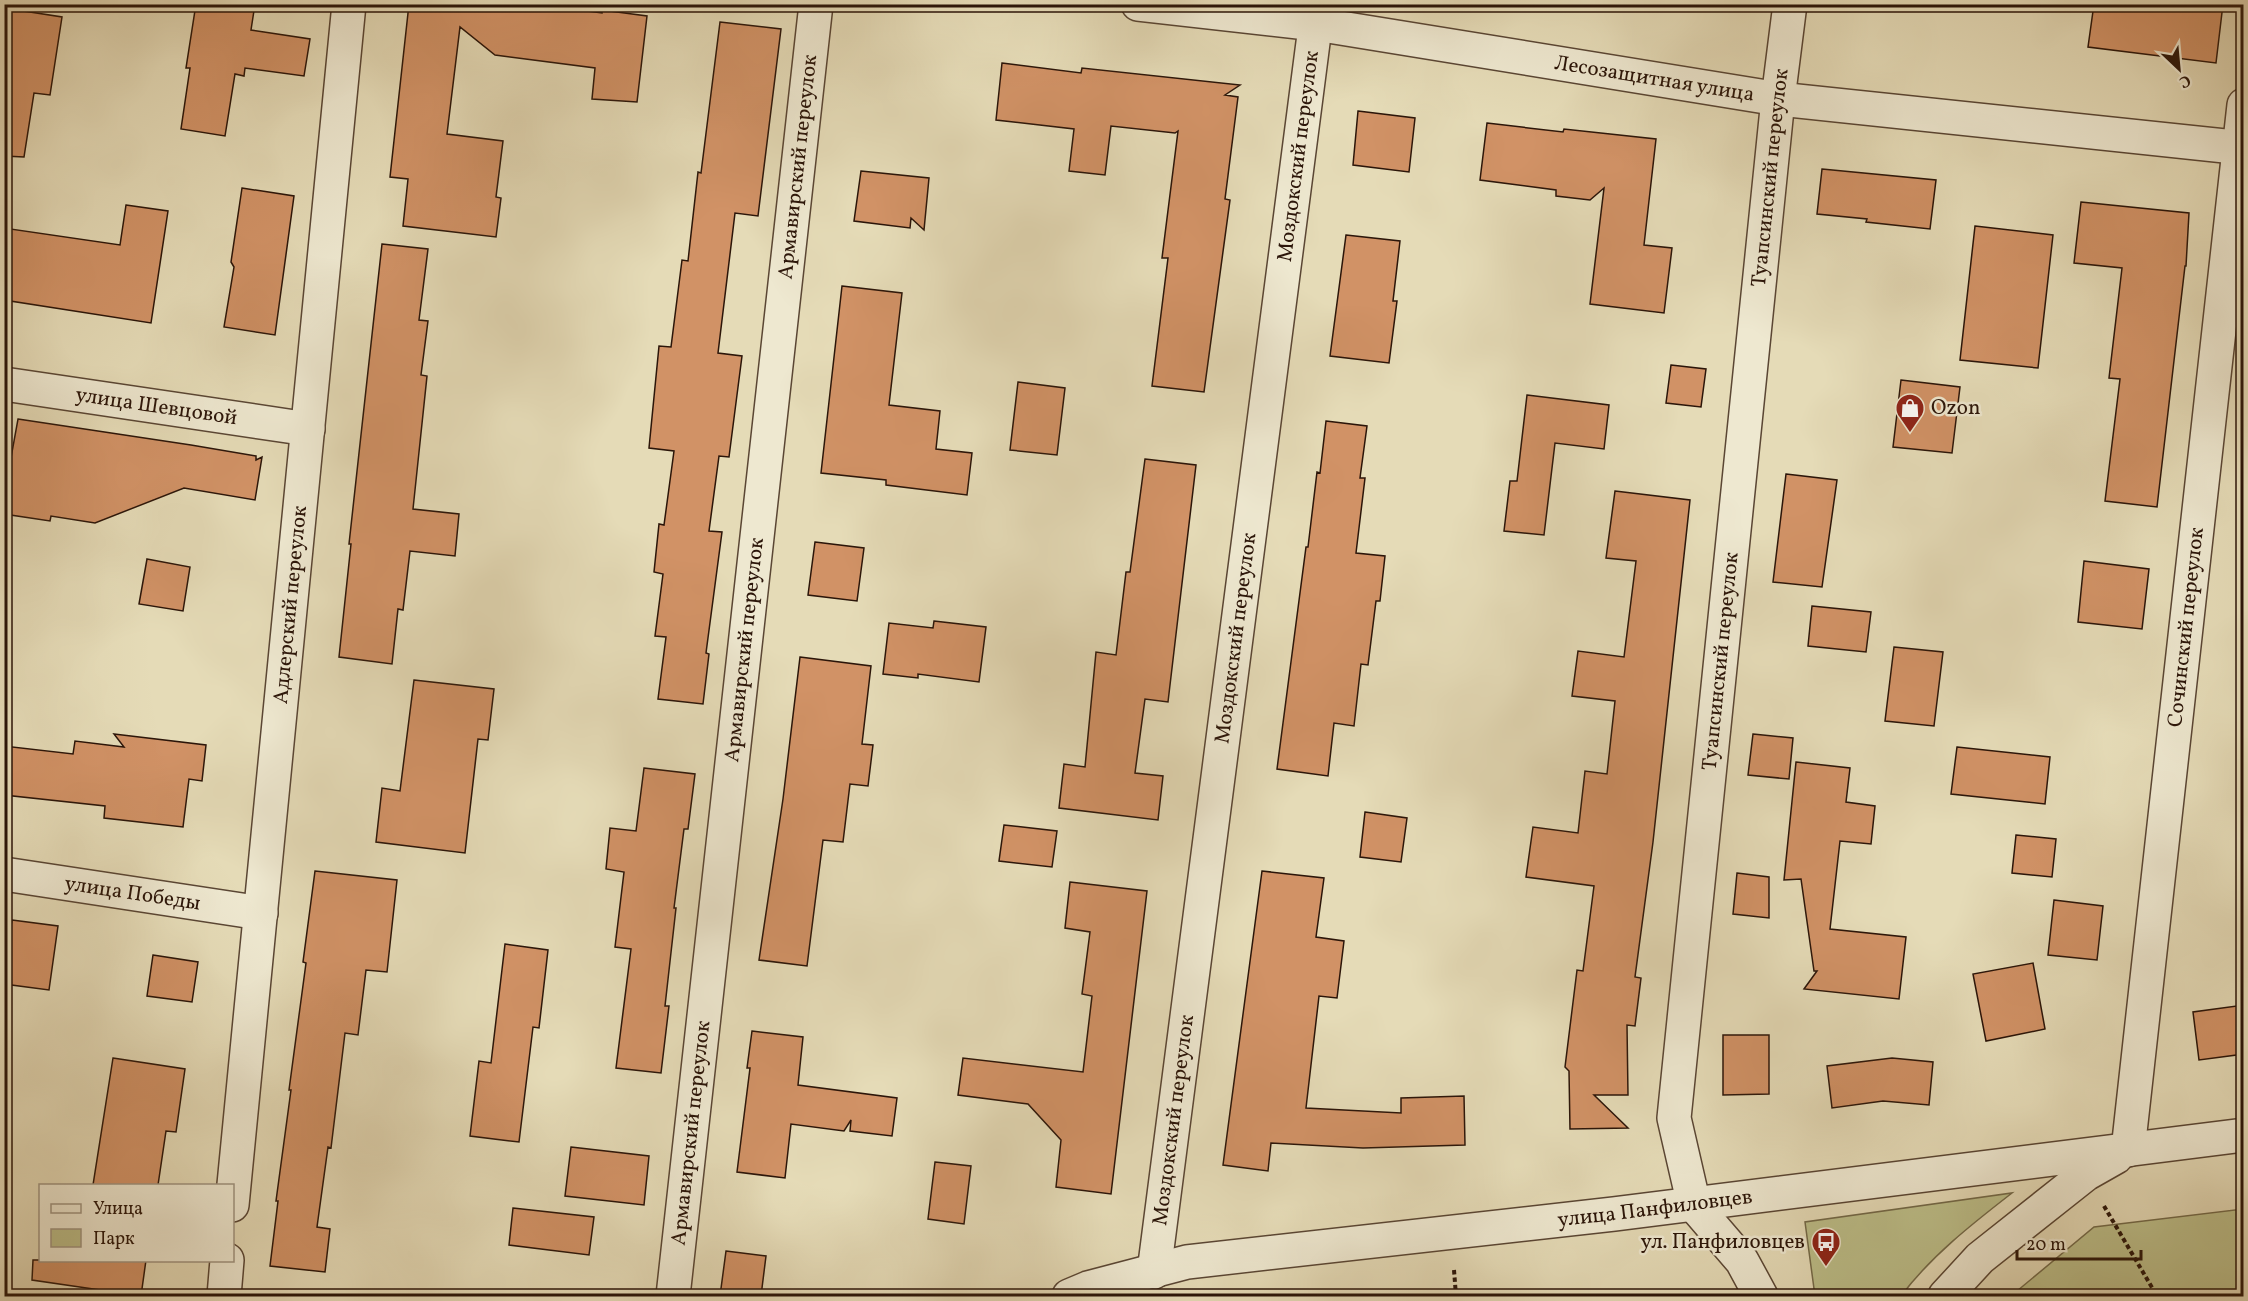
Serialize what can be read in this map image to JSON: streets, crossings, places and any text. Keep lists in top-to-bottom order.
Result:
{
  "streets": {
    "street": [
      "Лесозащитная улица",
      "Моздокский переулок",
      "Армавирский переулок",
      "Туапсинский переулок",
      "улица Шевцовой",
      "Адлерский переулок",
      "Сочинский переулок",
      "улица Победы",
      "улица Панфиловцев"
    ]
  },
  "crossings": [
    ["Лесозащитная улица", "Моздокский переулок"],
    ["Лесозащитная улица", "Туапсинский переулок"],
    ["Лесозащитная улица", "Сочинский переулок"],
    ["Моздокский переулок", "улица Панфиловцев"],
    ["Туапсинский переулок", "улица Панфиловцев"],
    ["улица Шевцовой", "Адлерский переулок"],
    ["Адлерский переулок", "улица Победы"],
    ["Сочинский переулок", "улица Панфиловцев"]
  ],
  "places": {
    "shop": ["Ozon"],
    "bus stop": ["ул. Панфиловцев"]
  },
  "legend": ["Улица", "Парк"],
  "scale_bar": "20 m",
  "north": "bottom right"
}
